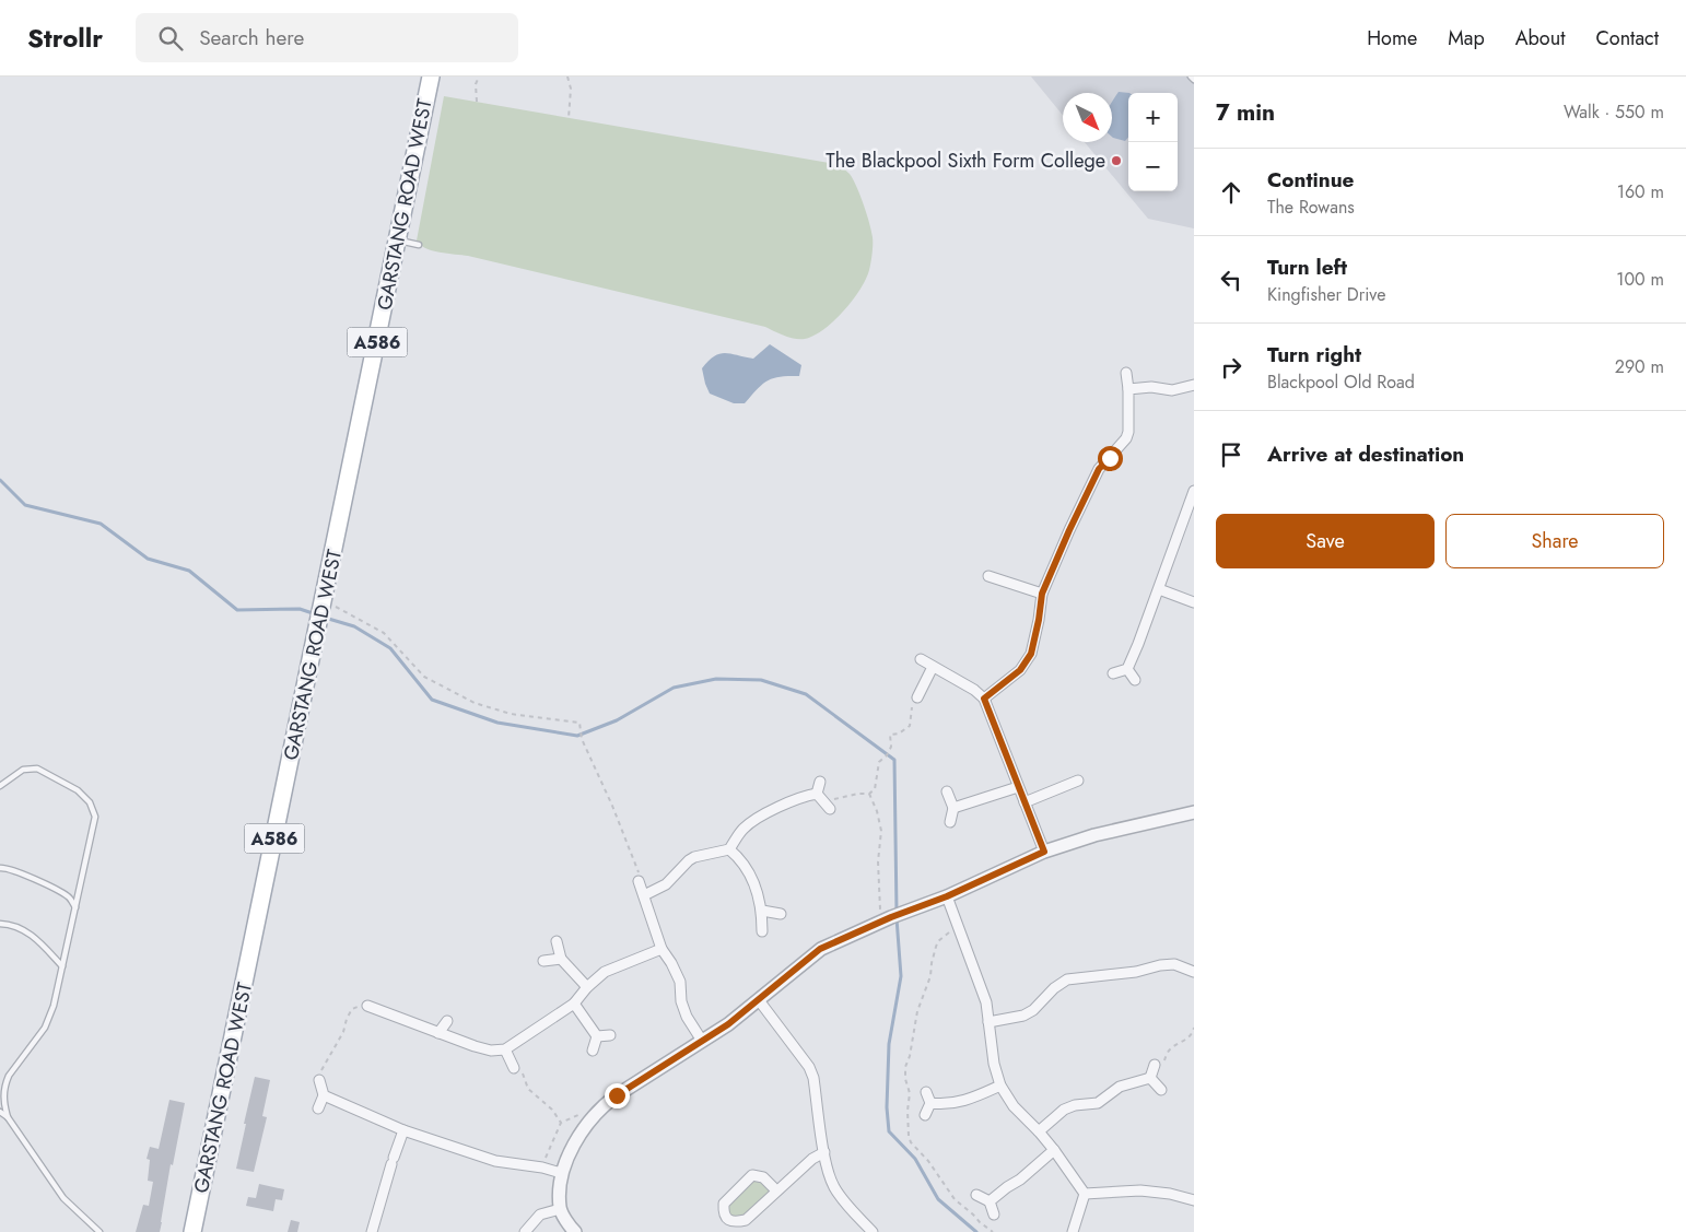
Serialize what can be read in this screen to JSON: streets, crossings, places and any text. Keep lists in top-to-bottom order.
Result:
{
  "streets": {
    "main road": ["GARSTANG ROAD WEST", "A586"]
  },
  "places": ["The Blackpool Sixth Form College"],
  "north": "bottom right",
  "page": {
    "header": "Strollr",
    "search": "Search here",
    "nav": [
      "Home",
      "Map",
      "About",
      "Contact"
    ],
    "heading": ["7 min", "Walk · 550 m"],
    "map_buttons": ["+", "−"],
    "list": [
      ["Continue", "The Rowans", "160 m"],
      ["Turn left", "Kingfisher Drive", "100 m"],
      ["Turn right", "Blackpool Old Road", "290 m"],
      "Arrive at destination"
    ],
    "buttons": ["Save", "Share"]
  }
}
